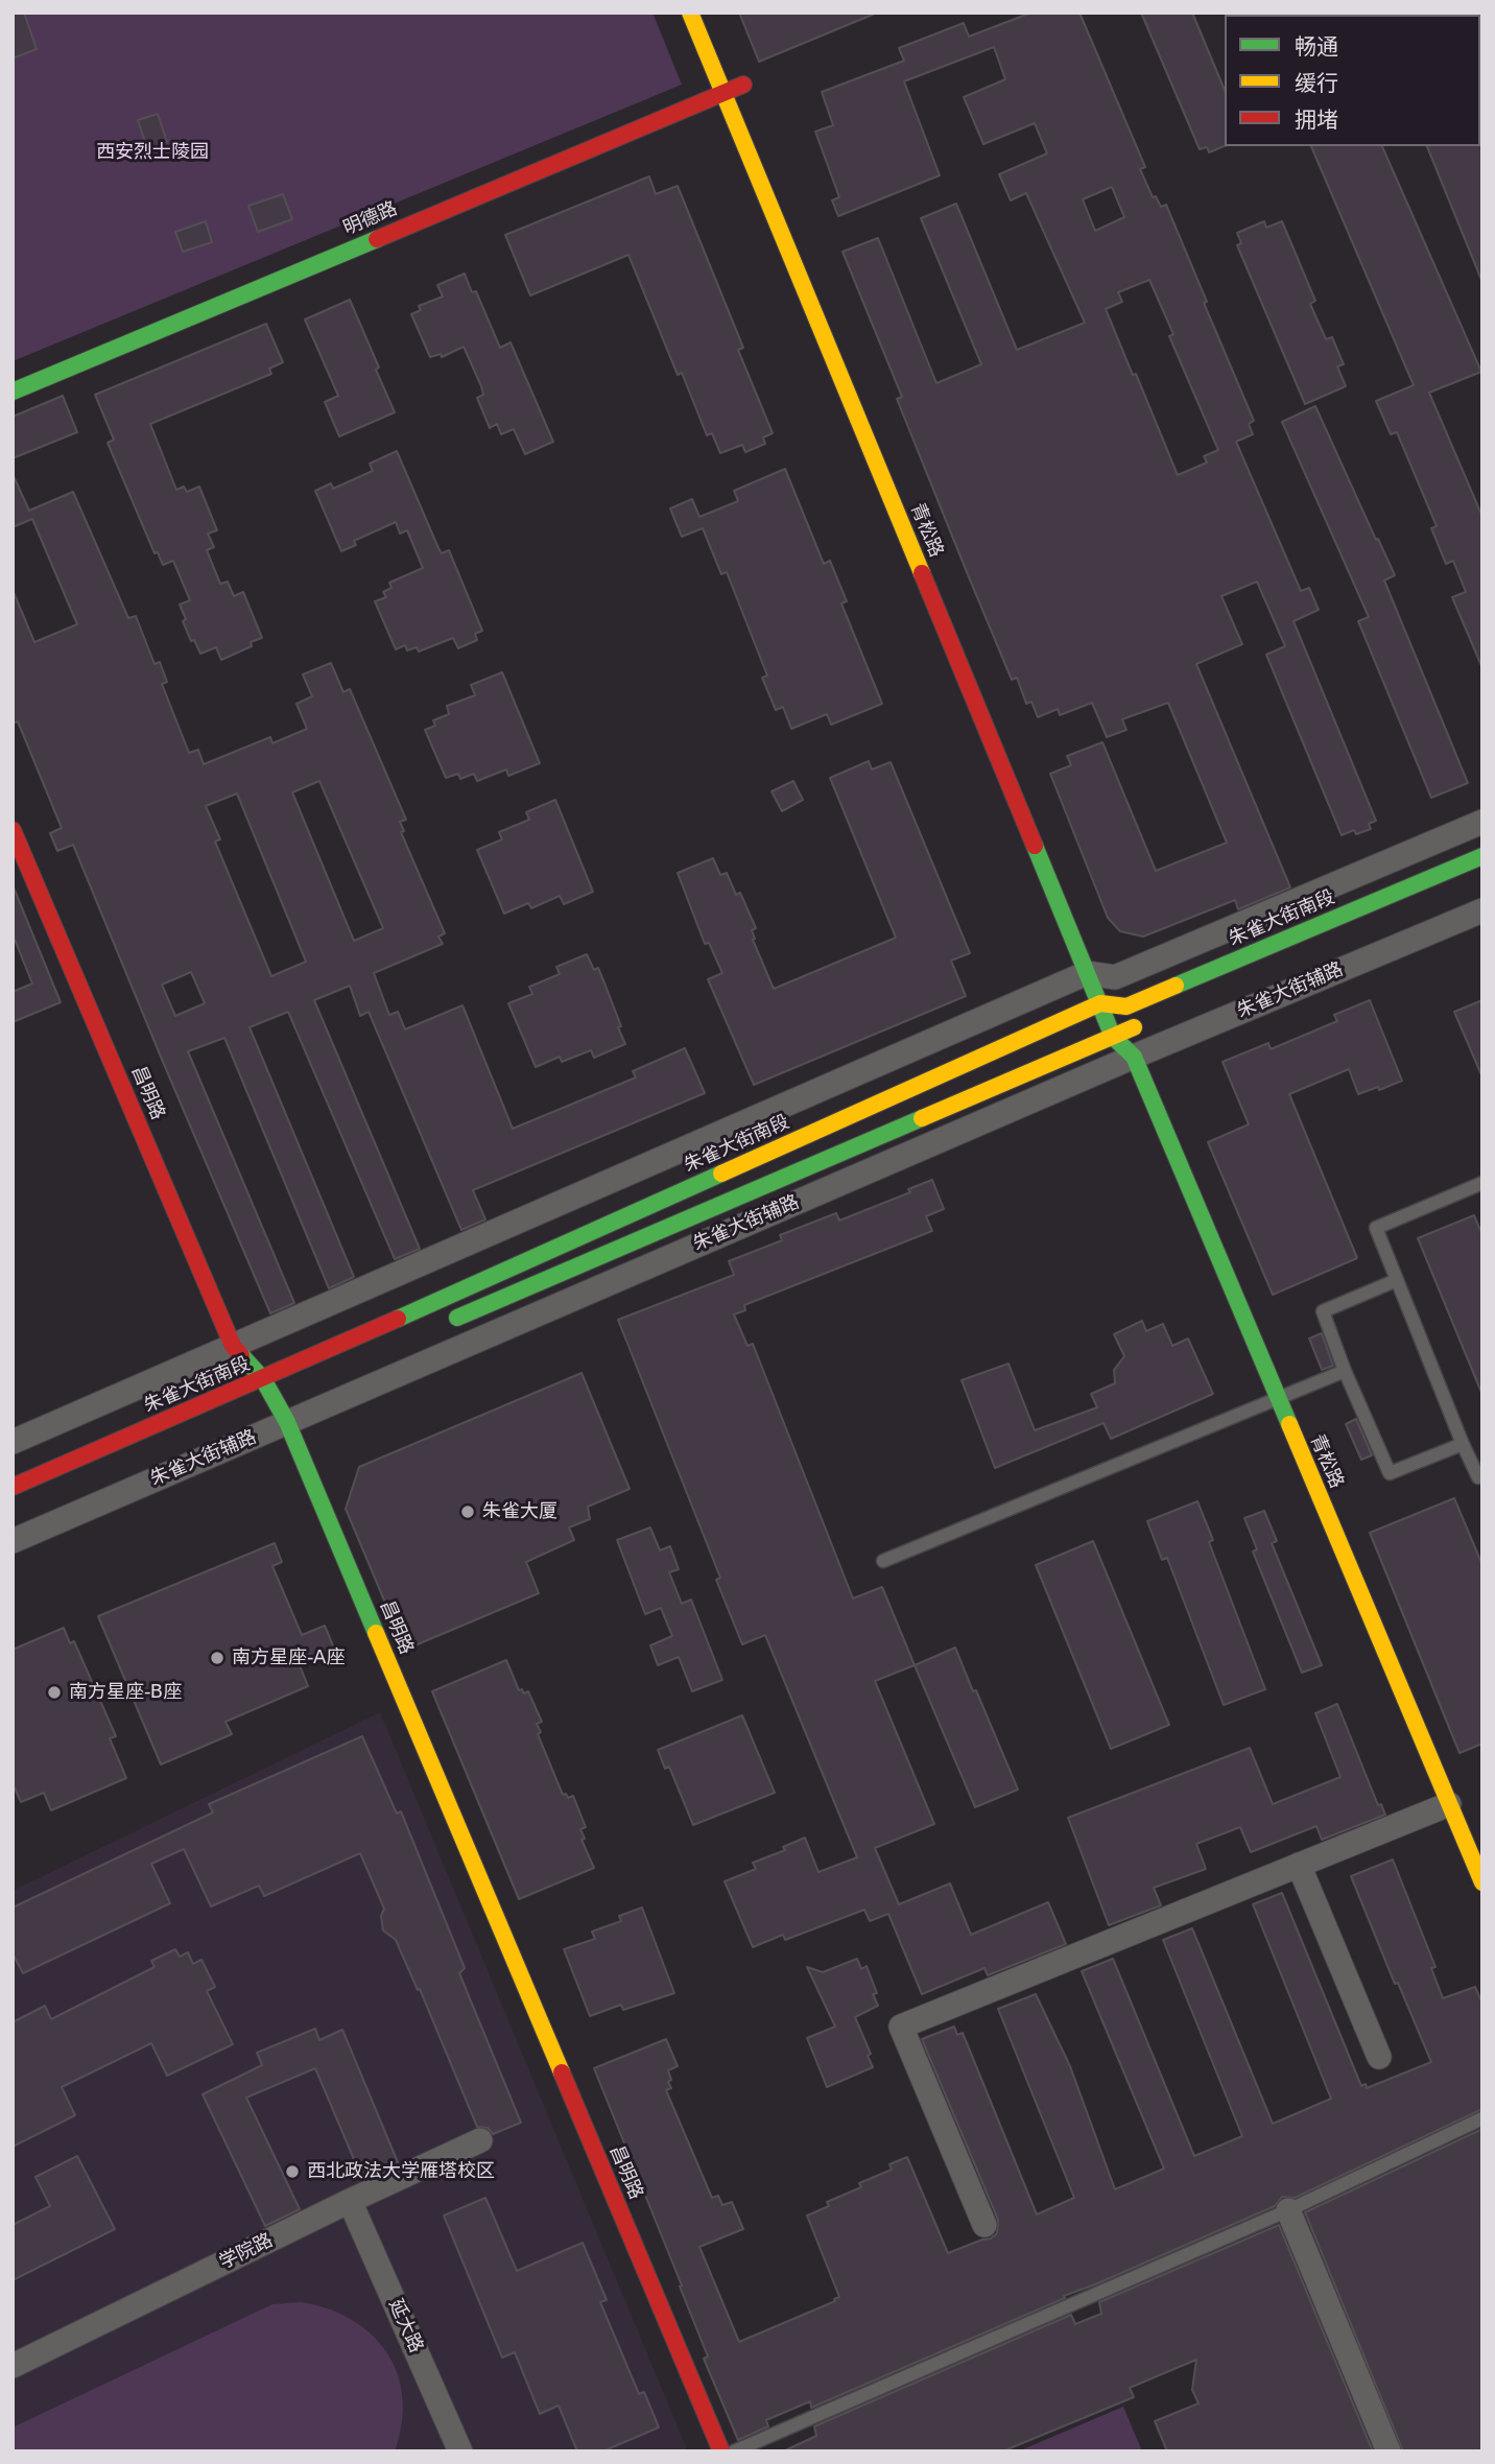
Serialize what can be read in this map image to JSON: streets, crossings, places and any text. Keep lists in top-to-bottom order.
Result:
{
  "streets": {
    "street": [
      "明德路",
      "青松路",
      "朱雀大街南段",
      "朱雀大街辅路",
      "昌明路",
      "学院路",
      "延大路"
    ]
  },
  "crossings": [
    ["明德路", "青松路"],
    ["青松路", "朱雀大街南段"],
    ["青松路", "朱雀大街辅路"],
    ["朱雀大街南段", "昌明路"],
    ["朱雀大街辅路", "昌明路"],
    ["学院路", "延大路"]
  ],
  "parks": ["西安烈士陵园"],
  "places": [
    "朱雀大厦",
    "南方星座-A座",
    "南方星座-B座",
    "西北政法大学雁塔校区"
  ],
  "legend": ["畅通", "缓行", "拥堵"]
}
